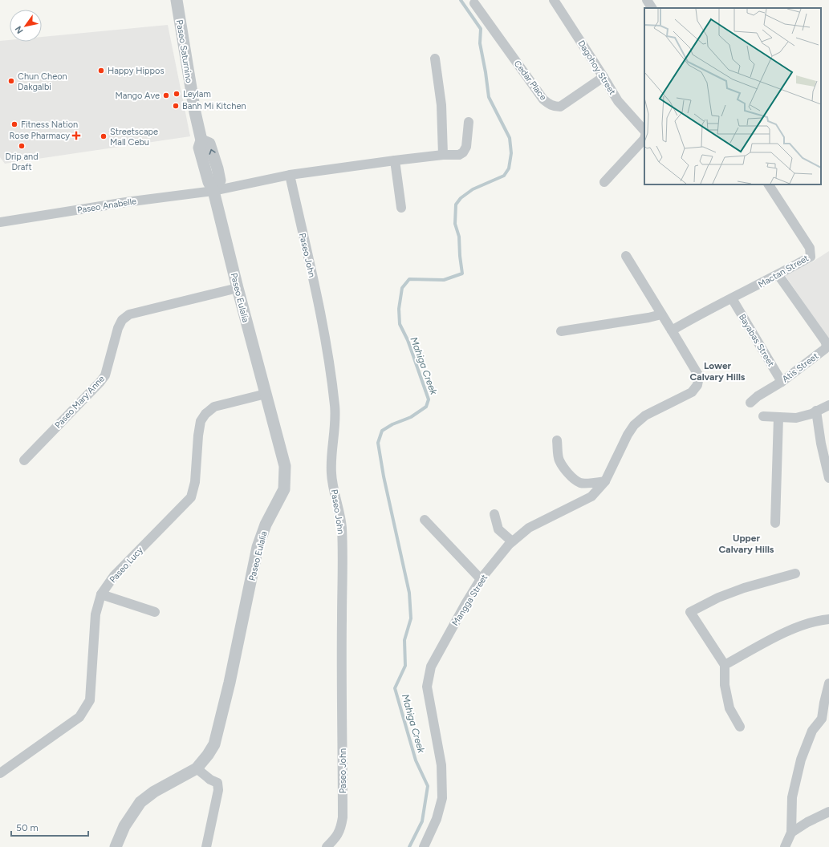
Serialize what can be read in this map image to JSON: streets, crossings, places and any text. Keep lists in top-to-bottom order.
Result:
{
  "streets": {
    "street": [
      "Paseo Saturnino",
      "Dagohoy Street",
      "Cedar Place",
      "Paseo Anabelle",
      "Paseo John",
      "Mactan Street",
      "Paseo Eulalia",
      "Bayabas Street",
      "Atis Street",
      "Paseo Mary Anne",
      "Paseo Lucy",
      "Mangga Street"
    ]
  },
  "crossings": [
    ["Paseo Saturnino", "Paseo Anabelle"],
    ["Paseo Saturnino", "Paseo Eulalia"],
    ["Dagohoy Street", "Cedar Place"],
    ["Paseo Anabelle", "Paseo John"],
    ["Paseo Anabelle", "Paseo Eulalia"],
    ["Mactan Street", "Bayabas Street"],
    ["Mactan Street", "Atis Street"],
    ["Mactan Street", "Mangga Street"],
    ["Paseo Eulalia", "Paseo Mary Anne"],
    ["Paseo Eulalia", "Paseo Lucy"],
    ["Bayabas Street", "Atis Street"]
  ],
  "districts": ["Lower Calvary Hills", "Upper Calvary Hills"],
  "water": ["Mahiga Creek"],
  "places": {
    "other": [
      "Happy Hippos",
      "Chun Cheon Dakgalbi",
      "Leylam",
      "Mango Ave",
      "Banh Mi Kitchen",
      "Fitness Nation",
      "Streetscape Mall Cebu",
      "Drip and Draft"
    ],
    "health": ["Rose Pharmacy"]
  },
  "scale_bar": "50 m",
  "north": "bottom left"
}
